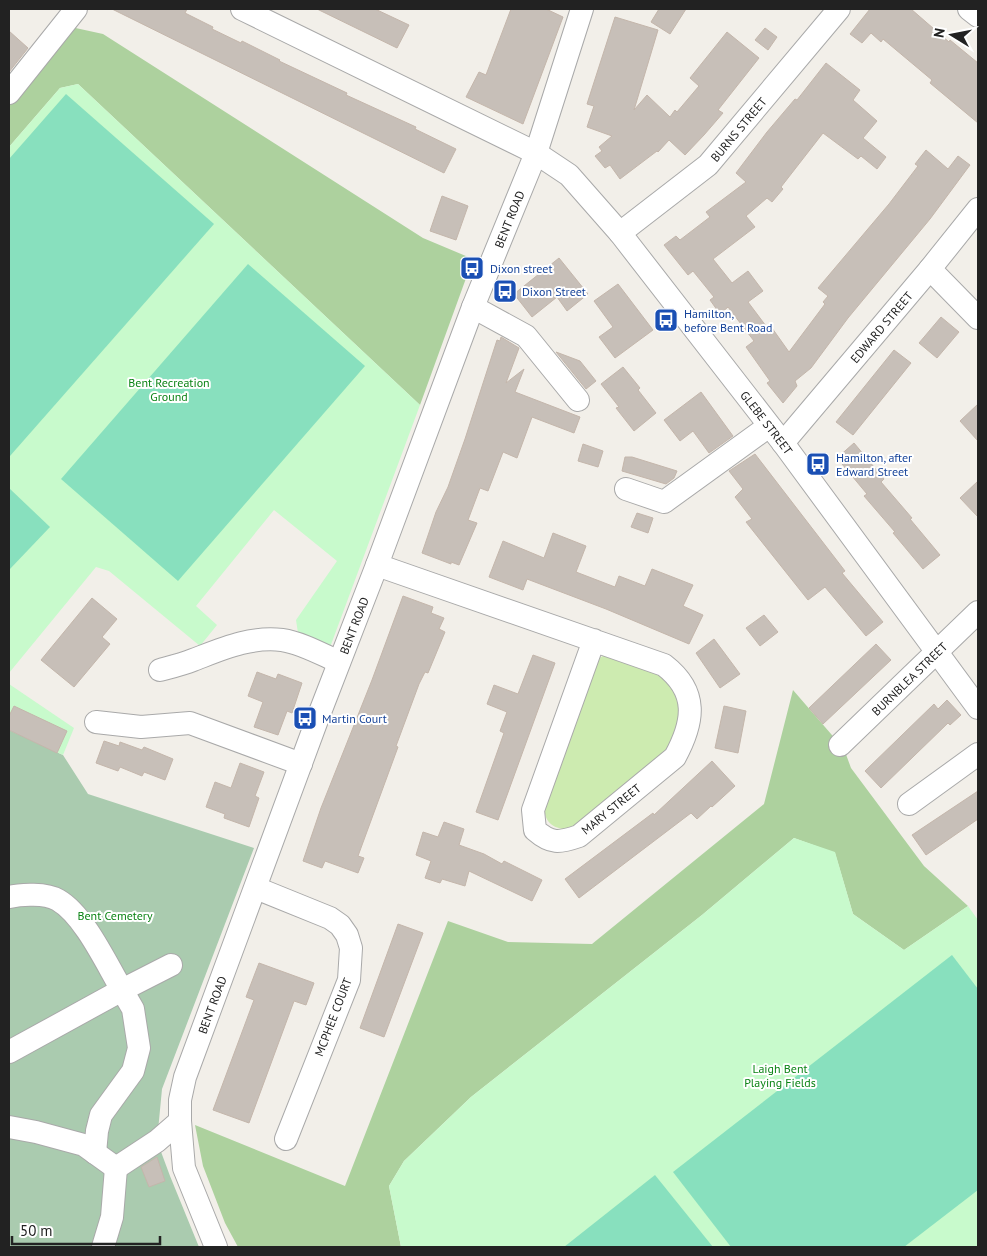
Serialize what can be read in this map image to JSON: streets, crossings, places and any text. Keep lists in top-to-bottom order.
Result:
{
  "streets": {
    "street": [
      "BURNS STREET",
      "BENT ROAD",
      "EDWARD STREET",
      "GLEBE STREET",
      "BURNBLEA STREET",
      "MARY STREET",
      "MCPHEE COURT"
    ]
  },
  "crossings": [
    ["BURNS STREET", "GLEBE STREET"],
    ["BENT ROAD", "GLEBE STREET"],
    ["BENT ROAD", "MARY STREET"],
    ["BENT ROAD", "MCPHEE COURT"],
    ["EDWARD STREET", "GLEBE STREET"],
    ["GLEBE STREET", "BURNBLEA STREET"]
  ],
  "parks": ["Bent Recreation Ground", "Bent Cemetery", "Laigh Bent Playing Fields"],
  "places": {
    "bus stop": [
      "Dixon street",
      "Dixon Street",
      "Hamilton, before Bent Road",
      "Hamilton, after Edward Street",
      "Martin Court"
    ]
  },
  "scale_bar": "50 m",
  "north": "left"
}
